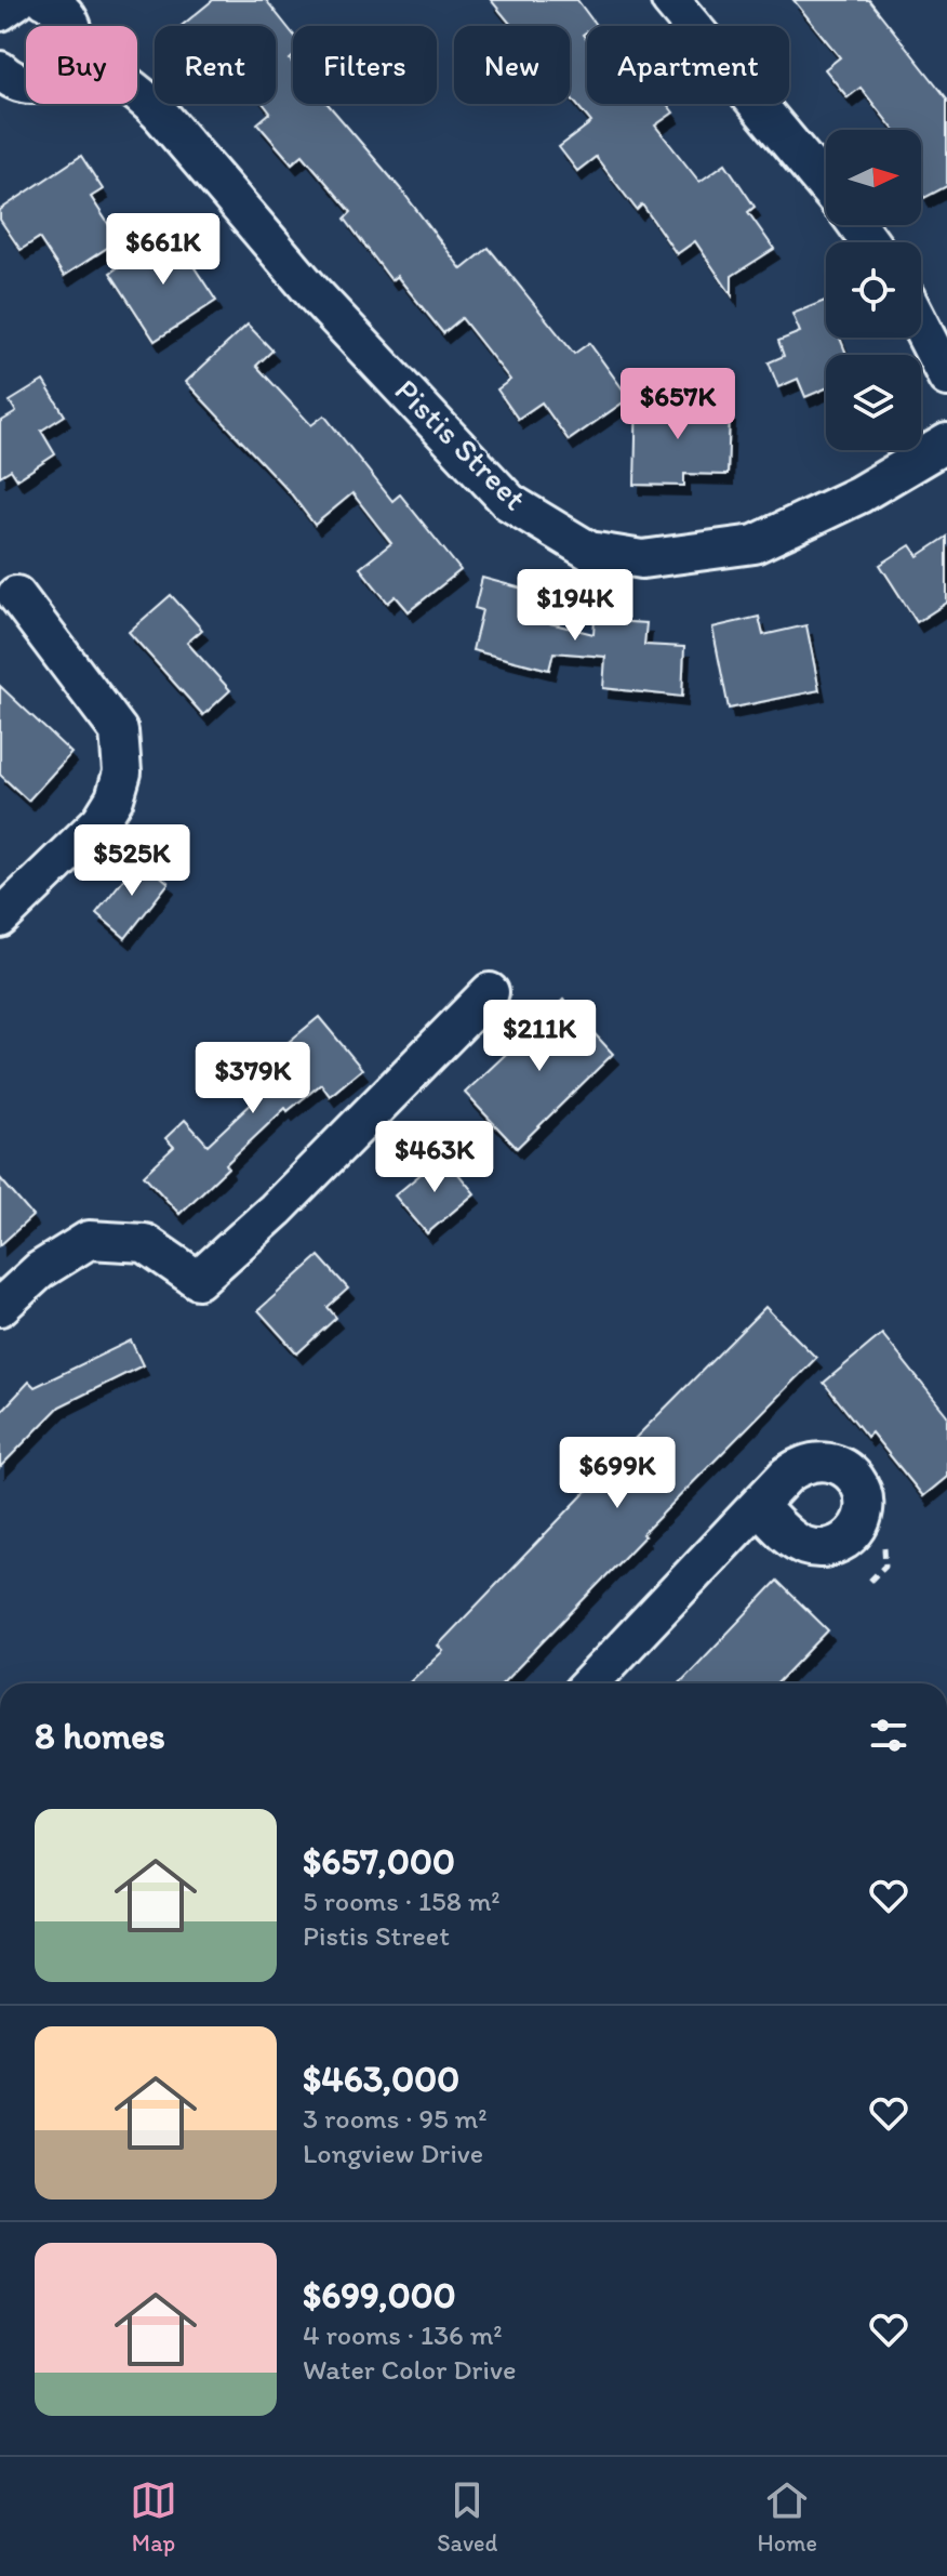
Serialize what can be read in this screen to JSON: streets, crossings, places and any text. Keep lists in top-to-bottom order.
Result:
{
  "streets": {
    "street": ["Pistis Street"]
  },
  "north": "right",
  "page": {
    "chip": [
      "Buy",
      "Rent",
      "Filters",
      "New",
      "Apartment"
    ],
    "price": [
      "$661K",
      "$657K",
      "$194K",
      "$525K",
      "$211K",
      "$379K",
      "$463K",
      "$699K"
    ],
    "heading": "8 homes",
    "list": [
      {
        "name": "$657,000",
        "note": "5 rooms · 158 m² · Pistis Street"
      },
      {
        "name": "$463,000",
        "note": "3 rooms · 95 m² · Longview Drive"
      },
      {
        "name": "$699,000",
        "note": "4 rooms · 136 m² · Water Color Drive"
      }
    ],
    "tabs": ["Map", "Saved", "Home"]
  }
}
